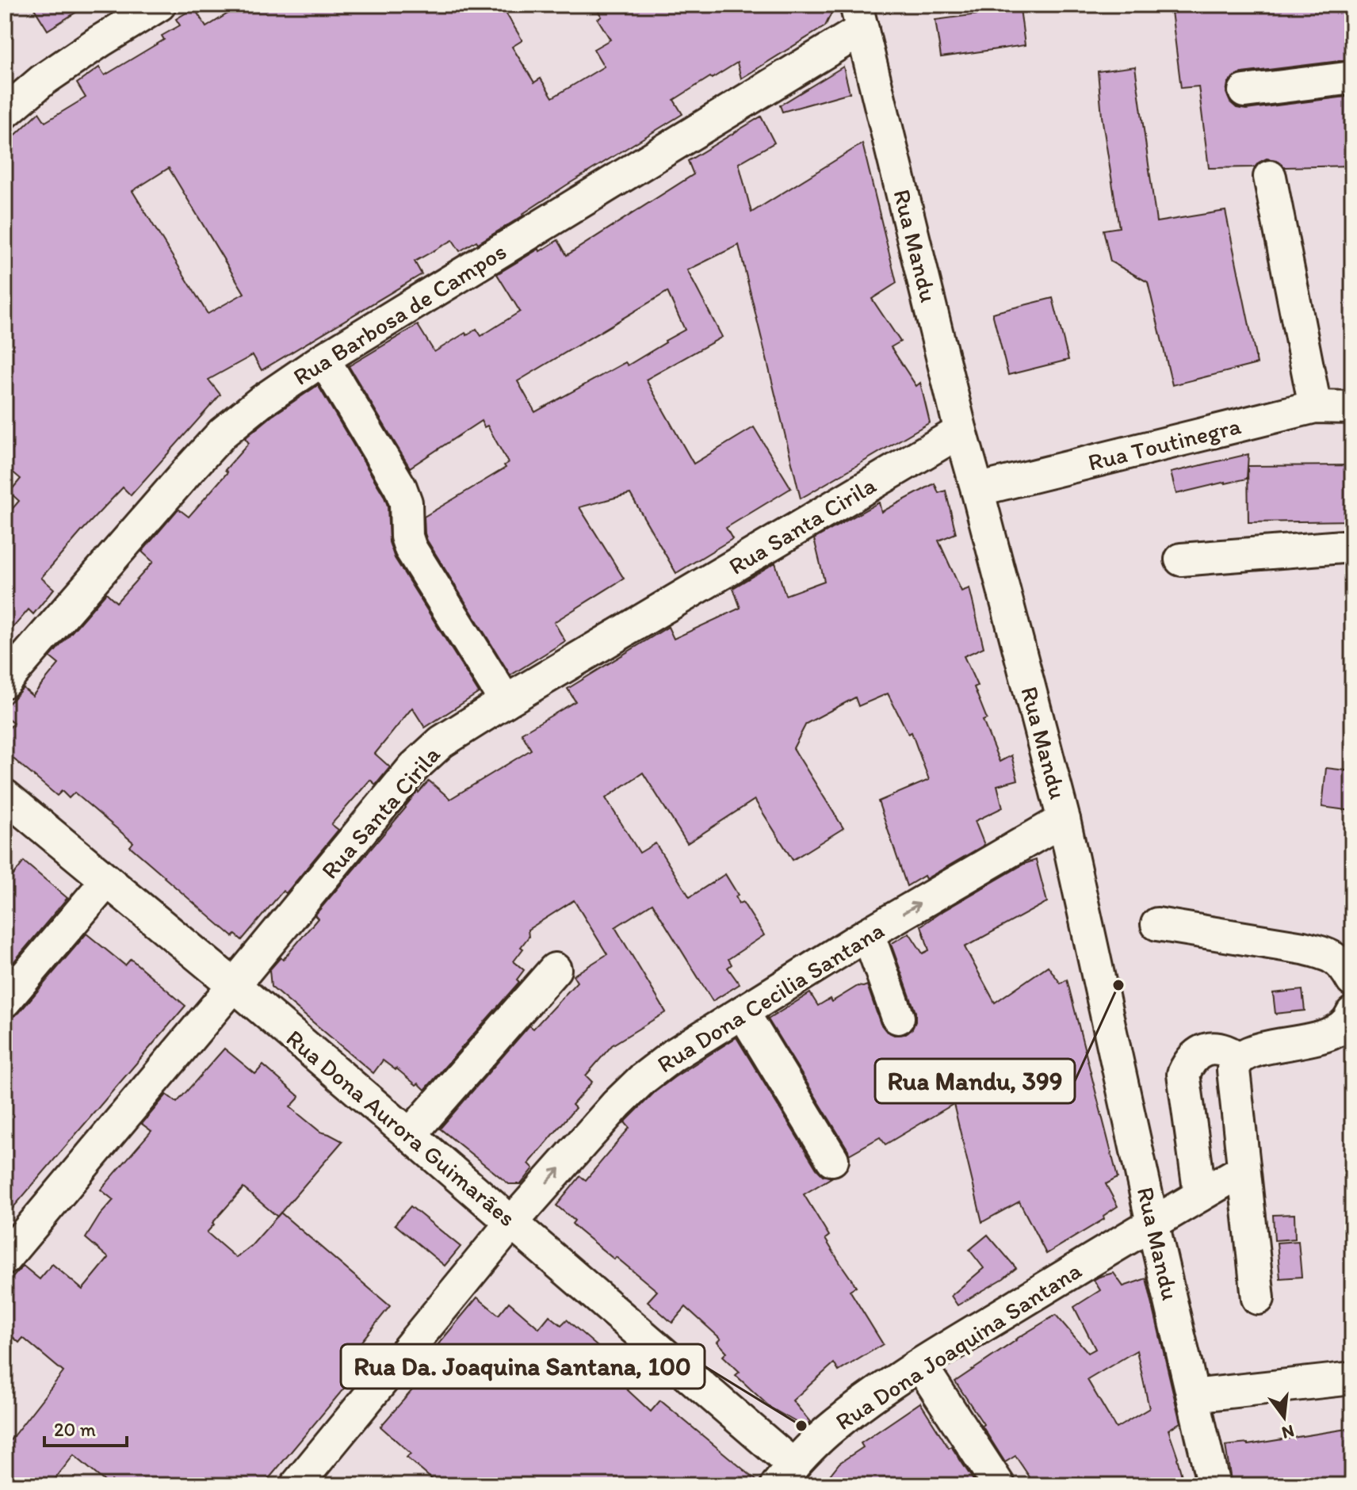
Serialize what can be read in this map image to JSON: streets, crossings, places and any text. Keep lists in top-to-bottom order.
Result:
{
  "streets": {
    "street": [
      "Rua Mandu",
      "Rua Barbosa de Campos",
      "Rua Toutinegra",
      "Rua Santa Cirila",
      "Rua Dona Cecilia Santana",
      "Rua Dona Aurora Guimarães",
      "Rua Dona Joaquina Santana"
    ]
  },
  "crossings": [
    ["Rua Mandu", "Rua Barbosa de Campos"],
    ["Rua Mandu", "Rua Toutinegra"],
    ["Rua Mandu", "Rua Santa Cirila"],
    ["Rua Mandu", "Rua Dona Cecilia Santana"],
    ["Rua Mandu", "Rua Dona Joaquina Santana"],
    ["Rua Santa Cirila", "Rua Dona Aurora Guimarães"],
    ["Rua Dona Cecilia Santana", "Rua Dona Aurora Guimarães"],
    ["Rua Dona Aurora Guimarães", "Rua Dona Joaquina Santana"]
  ],
  "places": ["Rua Mandu, 399", "Rua Da. Joaquina Santana, 100"],
  "scale_bar": "20 m",
  "north": "bottom"
}
